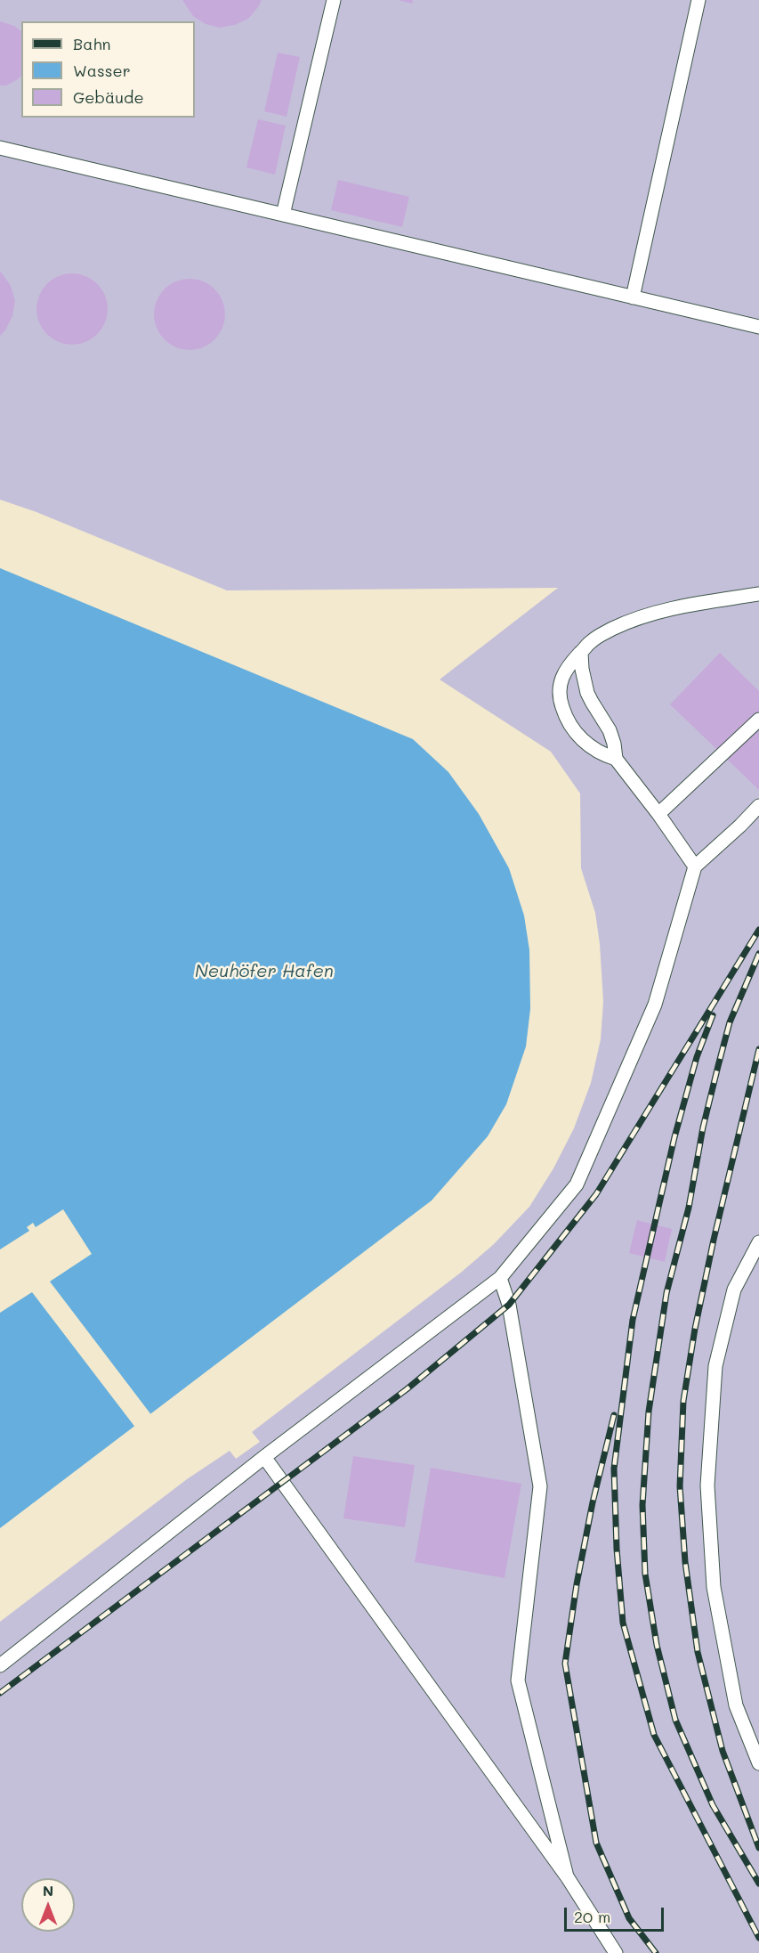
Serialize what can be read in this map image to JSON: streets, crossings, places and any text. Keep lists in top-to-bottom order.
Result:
{
  "water": ["Neuhöfer Hafen"],
  "legend": ["Bahn", "Wasser", "Gebäude"],
  "scale_bar": "20 m",
  "north": "top"
}
